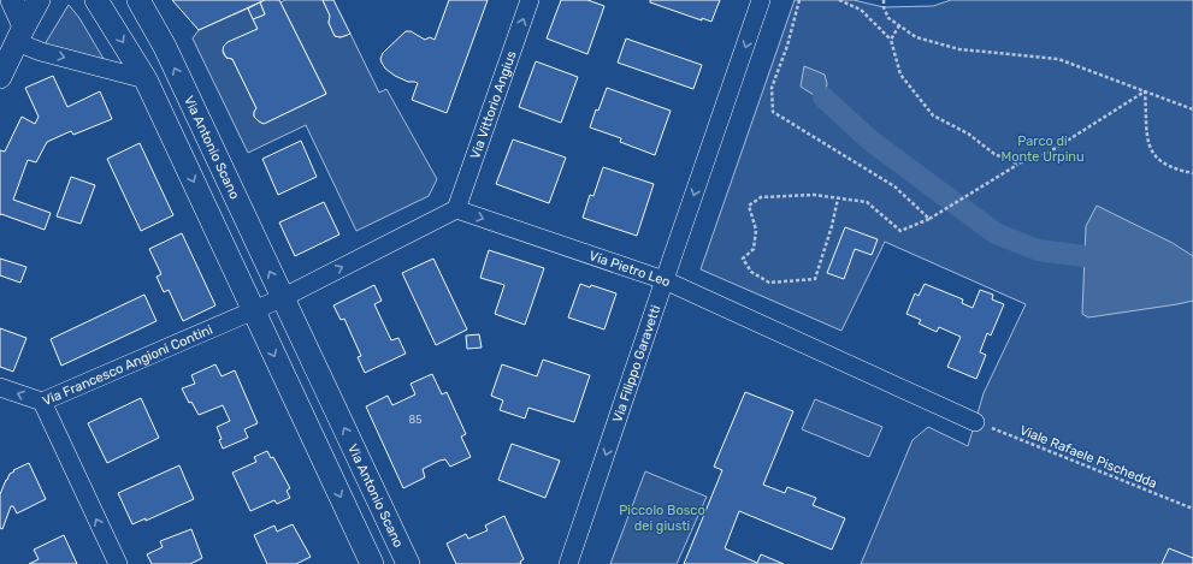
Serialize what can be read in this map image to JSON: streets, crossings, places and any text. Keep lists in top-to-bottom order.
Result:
{
  "streets": {
    "street": [
      "Via Vittorio Angius",
      "Via Antonio Scano",
      "Via Pietro Leo",
      "Via Francesco Angioni Contini",
      "Via Filippo Garavetti"
    ],
    "path": ["Viale Rafaele Pischedda"]
  },
  "crossings": [
    ["Via Vittorio Angius", "Via Pietro Leo"],
    ["Via Pietro Leo", "Via Filippo Garavetti"],
    ["Via Pietro Leo", "Viale Rafaele Pischedda"]
  ],
  "one_way": ["Via Vittorio Angius", "Via Pietro Leo", "Via Filippo Garavetti"],
  "parks": ["Parco di Monte Urpinu", "Piccolo Bosco dei giusti"],
  "house_numbers": ["85"]
}
